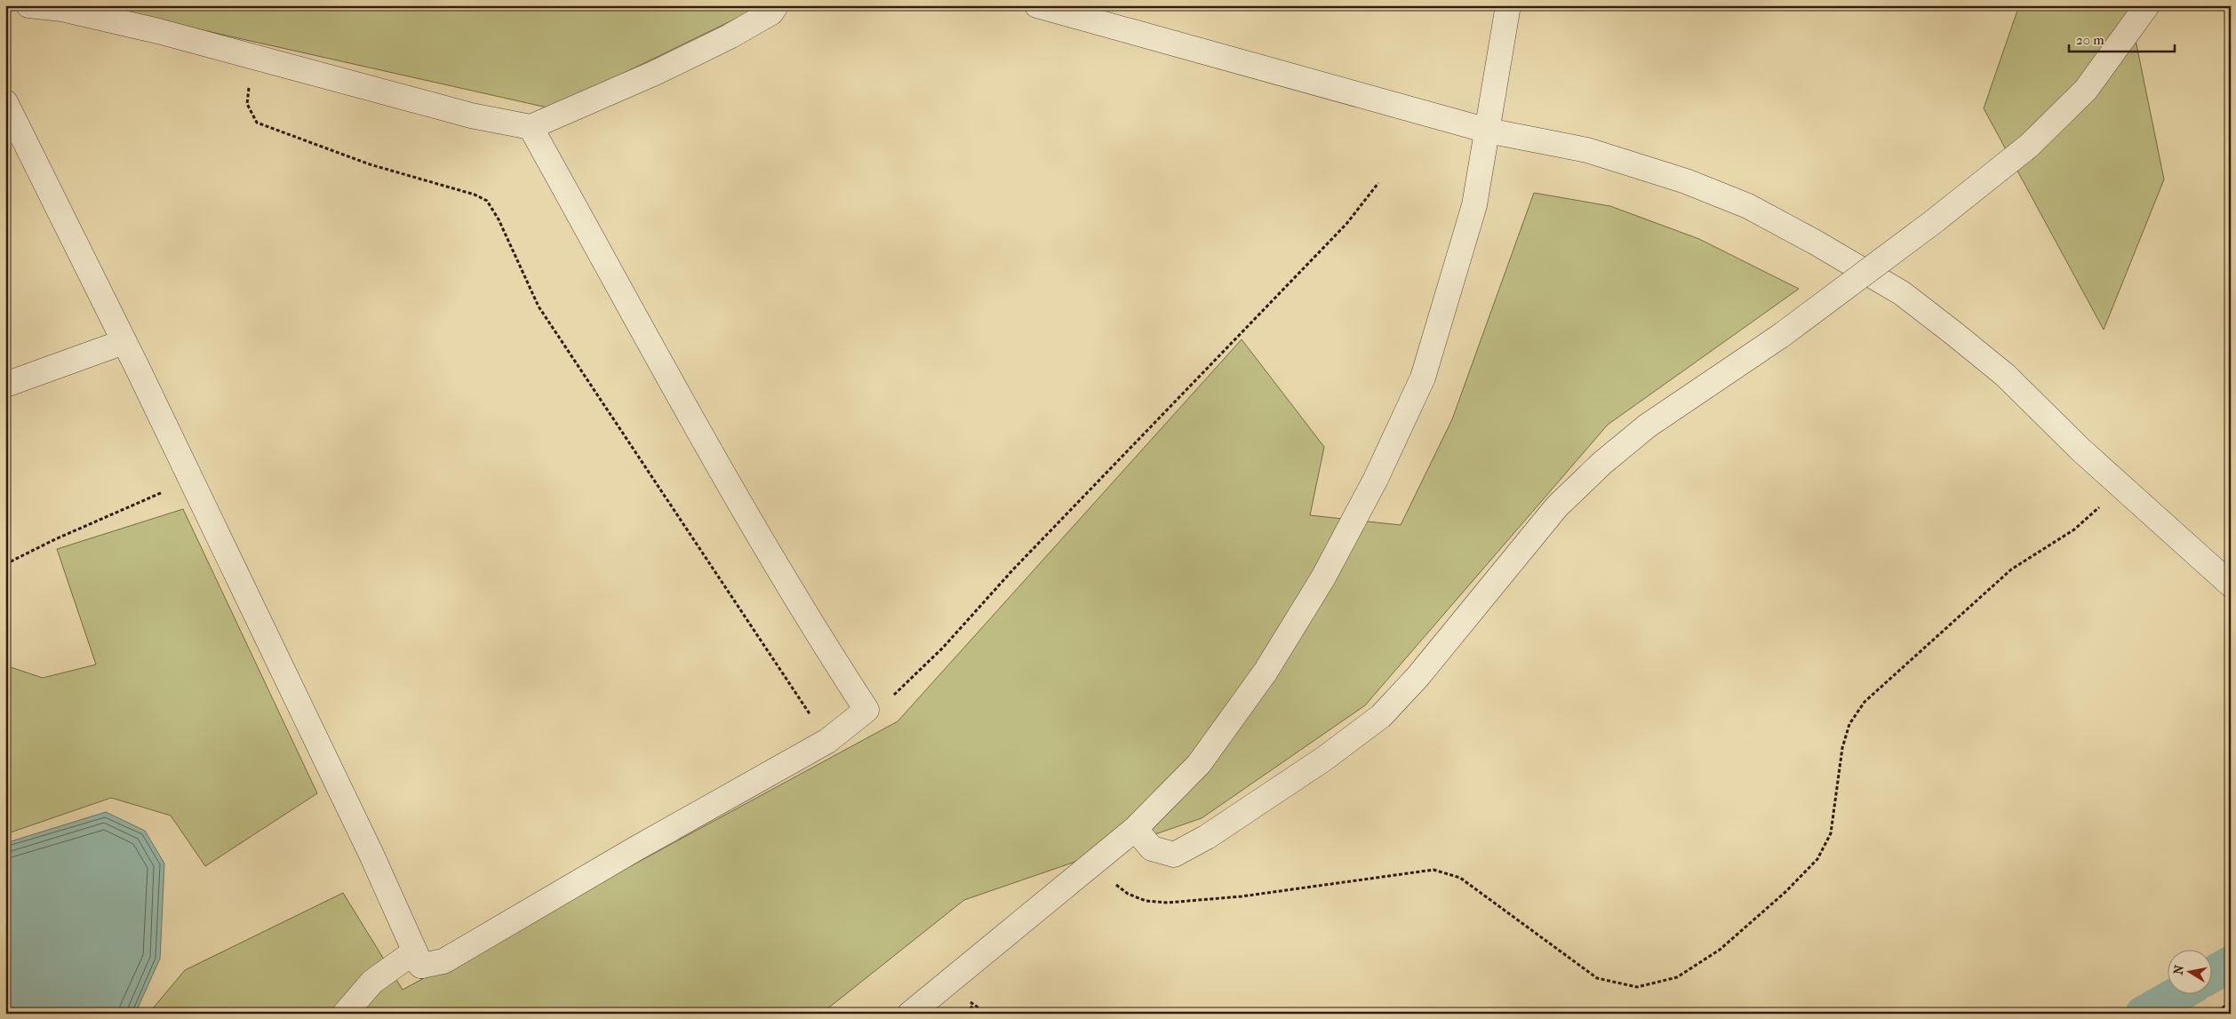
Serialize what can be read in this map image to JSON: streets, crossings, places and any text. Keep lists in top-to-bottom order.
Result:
{
  "scale_bar": "20 m",
  "north": "left"
}
